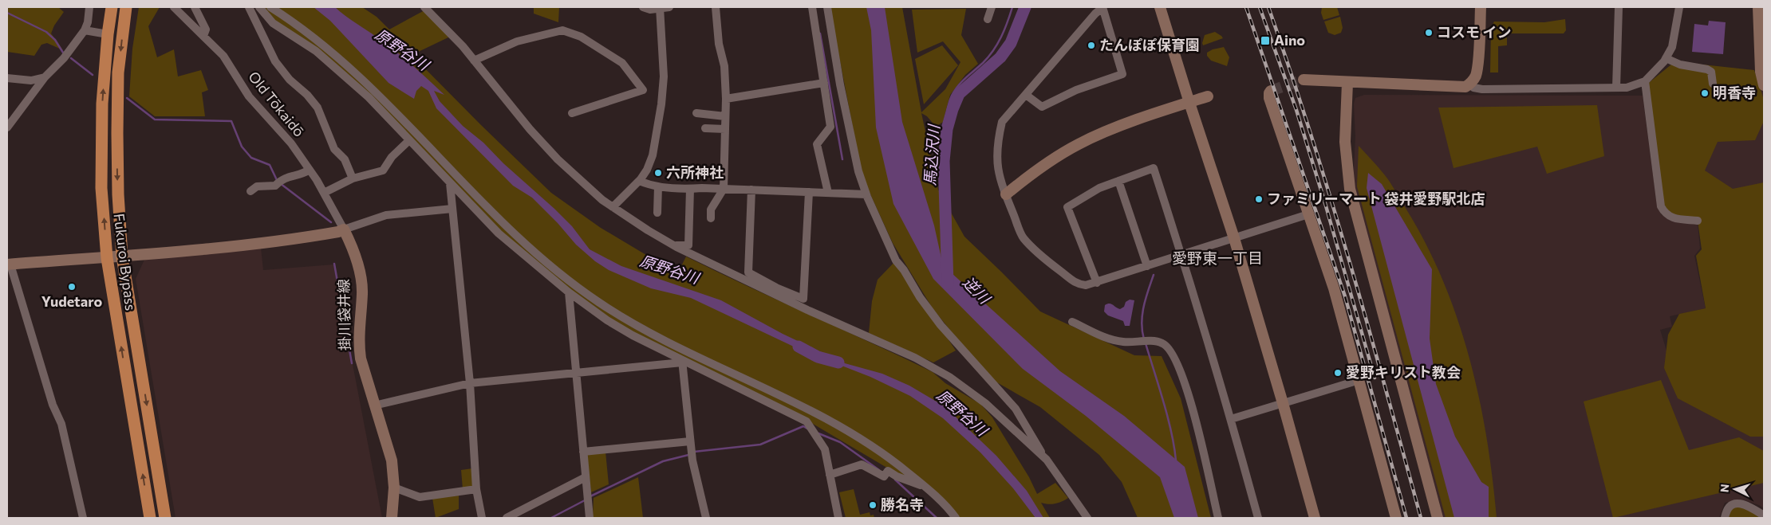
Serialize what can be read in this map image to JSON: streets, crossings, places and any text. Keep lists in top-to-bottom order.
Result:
{
  "streets": {
    "highway": ["Fukuroi Bypass"],
    "street": ["Old Tōkaidō", "掛川袋井線"]
  },
  "crossings": [
    ["Old Tōkaidō", "掛川袋井線"]
  ],
  "districts": ["愛野東一丁目"],
  "water": ["原野谷川", "馬込沢川", "逆川"],
  "places": {
    "other": [
      "コスモ イン",
      "たんぽぽ保育園",
      "明香寺",
      "六所神社",
      "ファミリーマート 袋井愛野駅北店",
      "Yudetaro",
      "愛野キリスト教会",
      "勝名寺"
    ],
    "transit": ["Aino"]
  },
  "north": "left"
}
